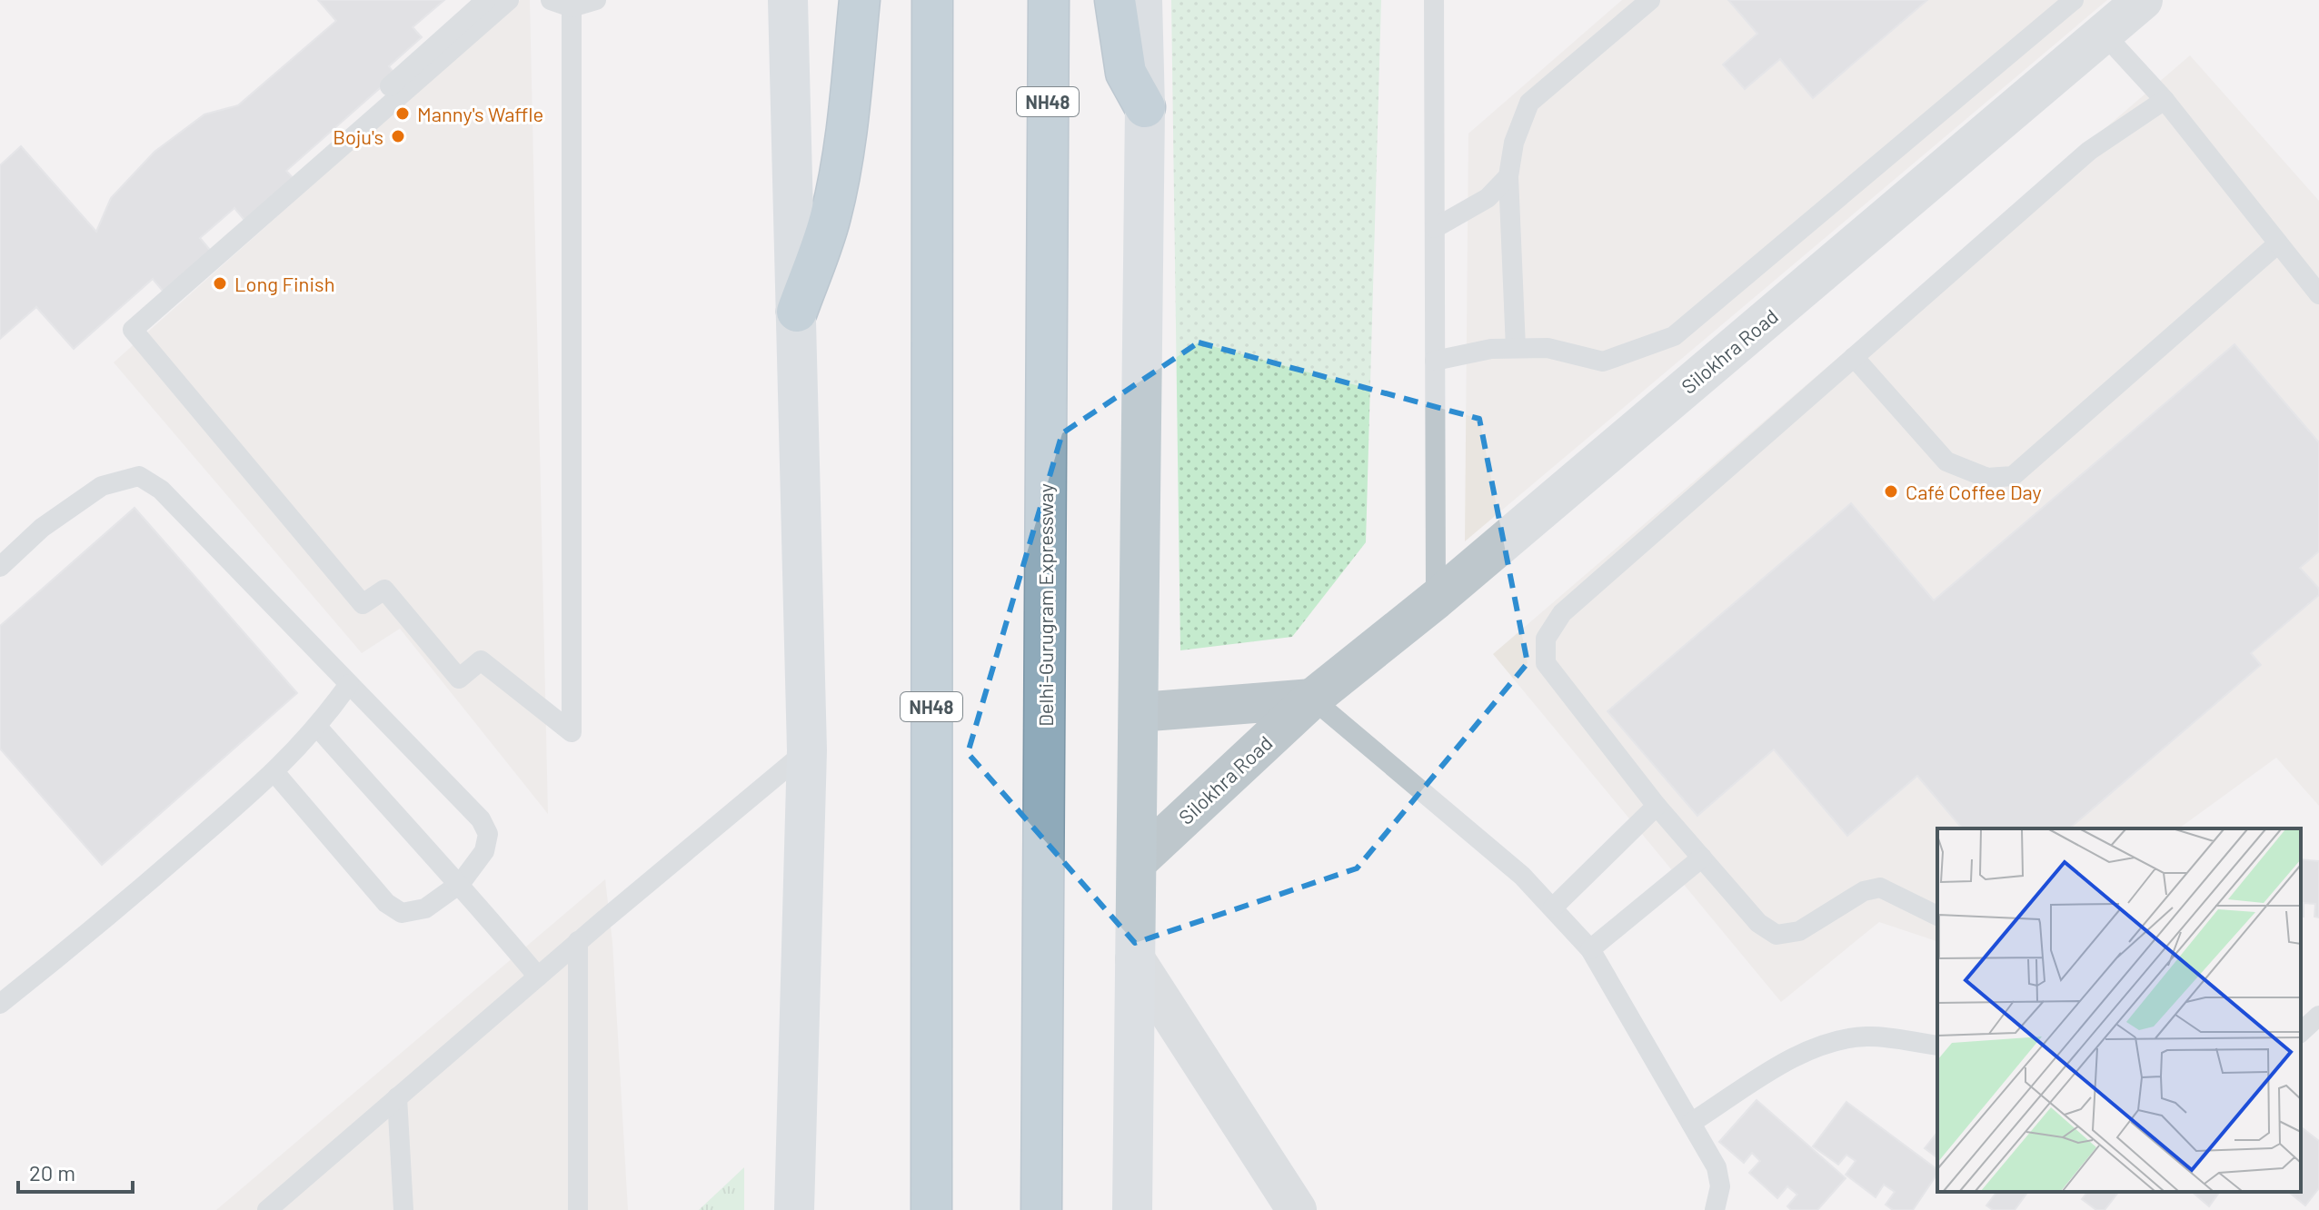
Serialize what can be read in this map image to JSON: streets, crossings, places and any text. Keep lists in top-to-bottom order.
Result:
{
  "streets": {
    "highway": ["NH48", "Delhi-Gurugram Expressway"],
    "street": ["Silokhra Road"]
  },
  "places": [
    "Manny's Waffle",
    "Boju's",
    "Long Finish",
    "Café Coffee Day"
  ],
  "scale_bar": "20 m"
}
